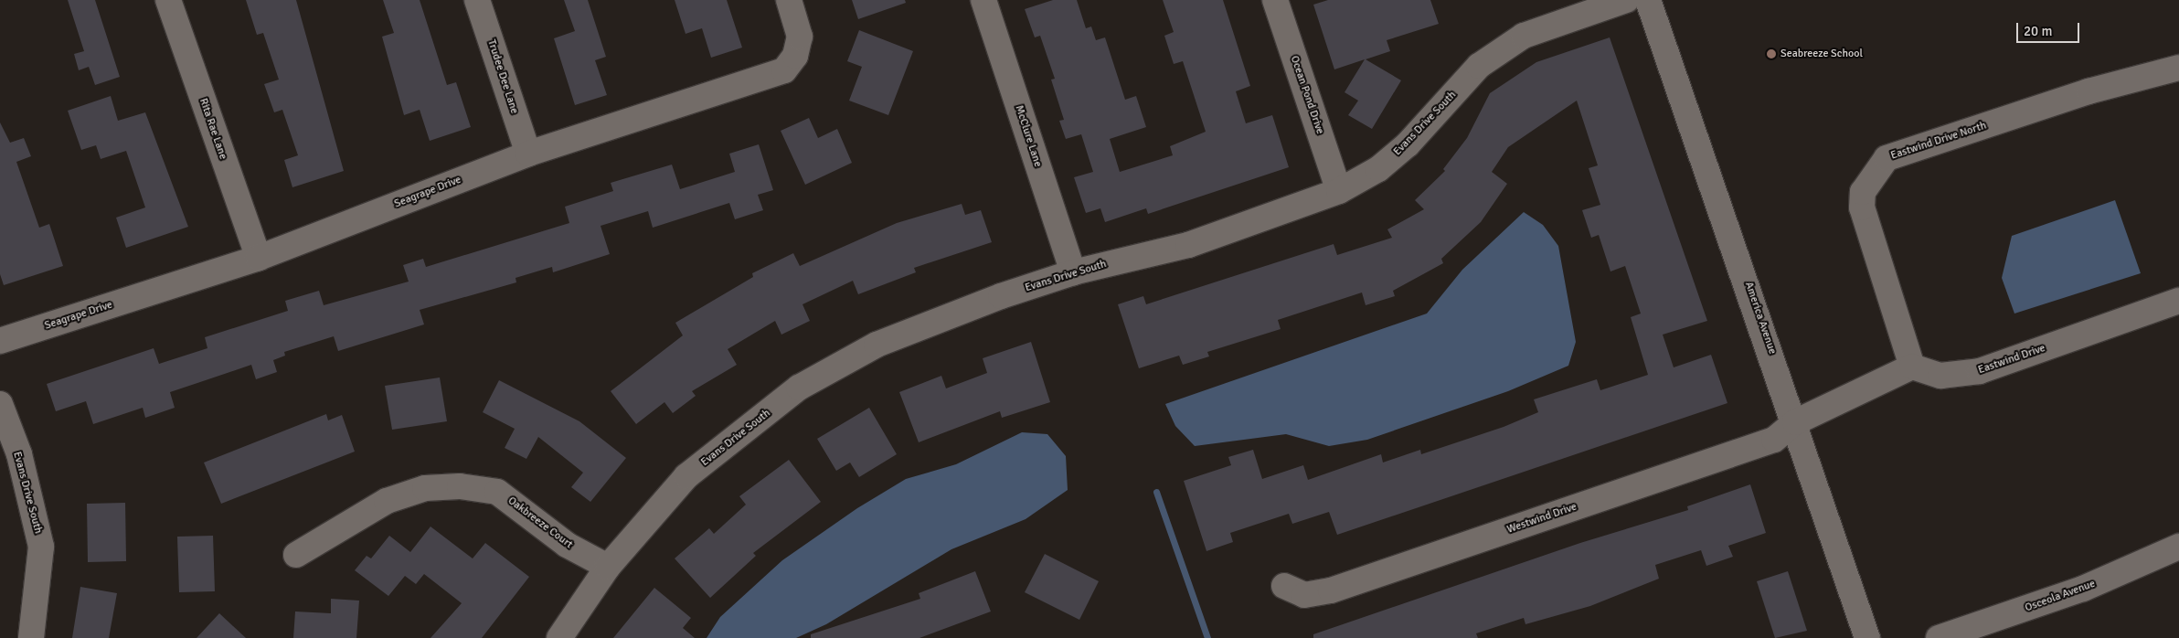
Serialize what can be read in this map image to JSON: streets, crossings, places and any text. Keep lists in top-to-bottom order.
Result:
{
  "streets": {
    "street": [
      "Trudee Dee Lane",
      "Ocean Pond Drive",
      "Evans Drive South",
      "Rita Rae Lane",
      "McClure Lane",
      "Eastwind Drive North",
      "Seagrape Drive",
      "America Avenue",
      "Eastwind Drive",
      "Westwind Drive",
      "Oakbreeze Court",
      "Osceola Avenue"
    ]
  },
  "crossings": [
    ["Trudee Dee Lane", "Seagrape Drive"],
    ["Ocean Pond Drive", "Evans Drive South"],
    ["Evans Drive South", "McClure Lane"],
    ["Evans Drive South", "Oakbreeze Court"],
    ["Rita Rae Lane", "Seagrape Drive"],
    ["Eastwind Drive North", "Eastwind Drive"],
    ["America Avenue", "Westwind Drive"]
  ],
  "places": ["Seabreeze School"],
  "scale_bar": "20 m"
}
